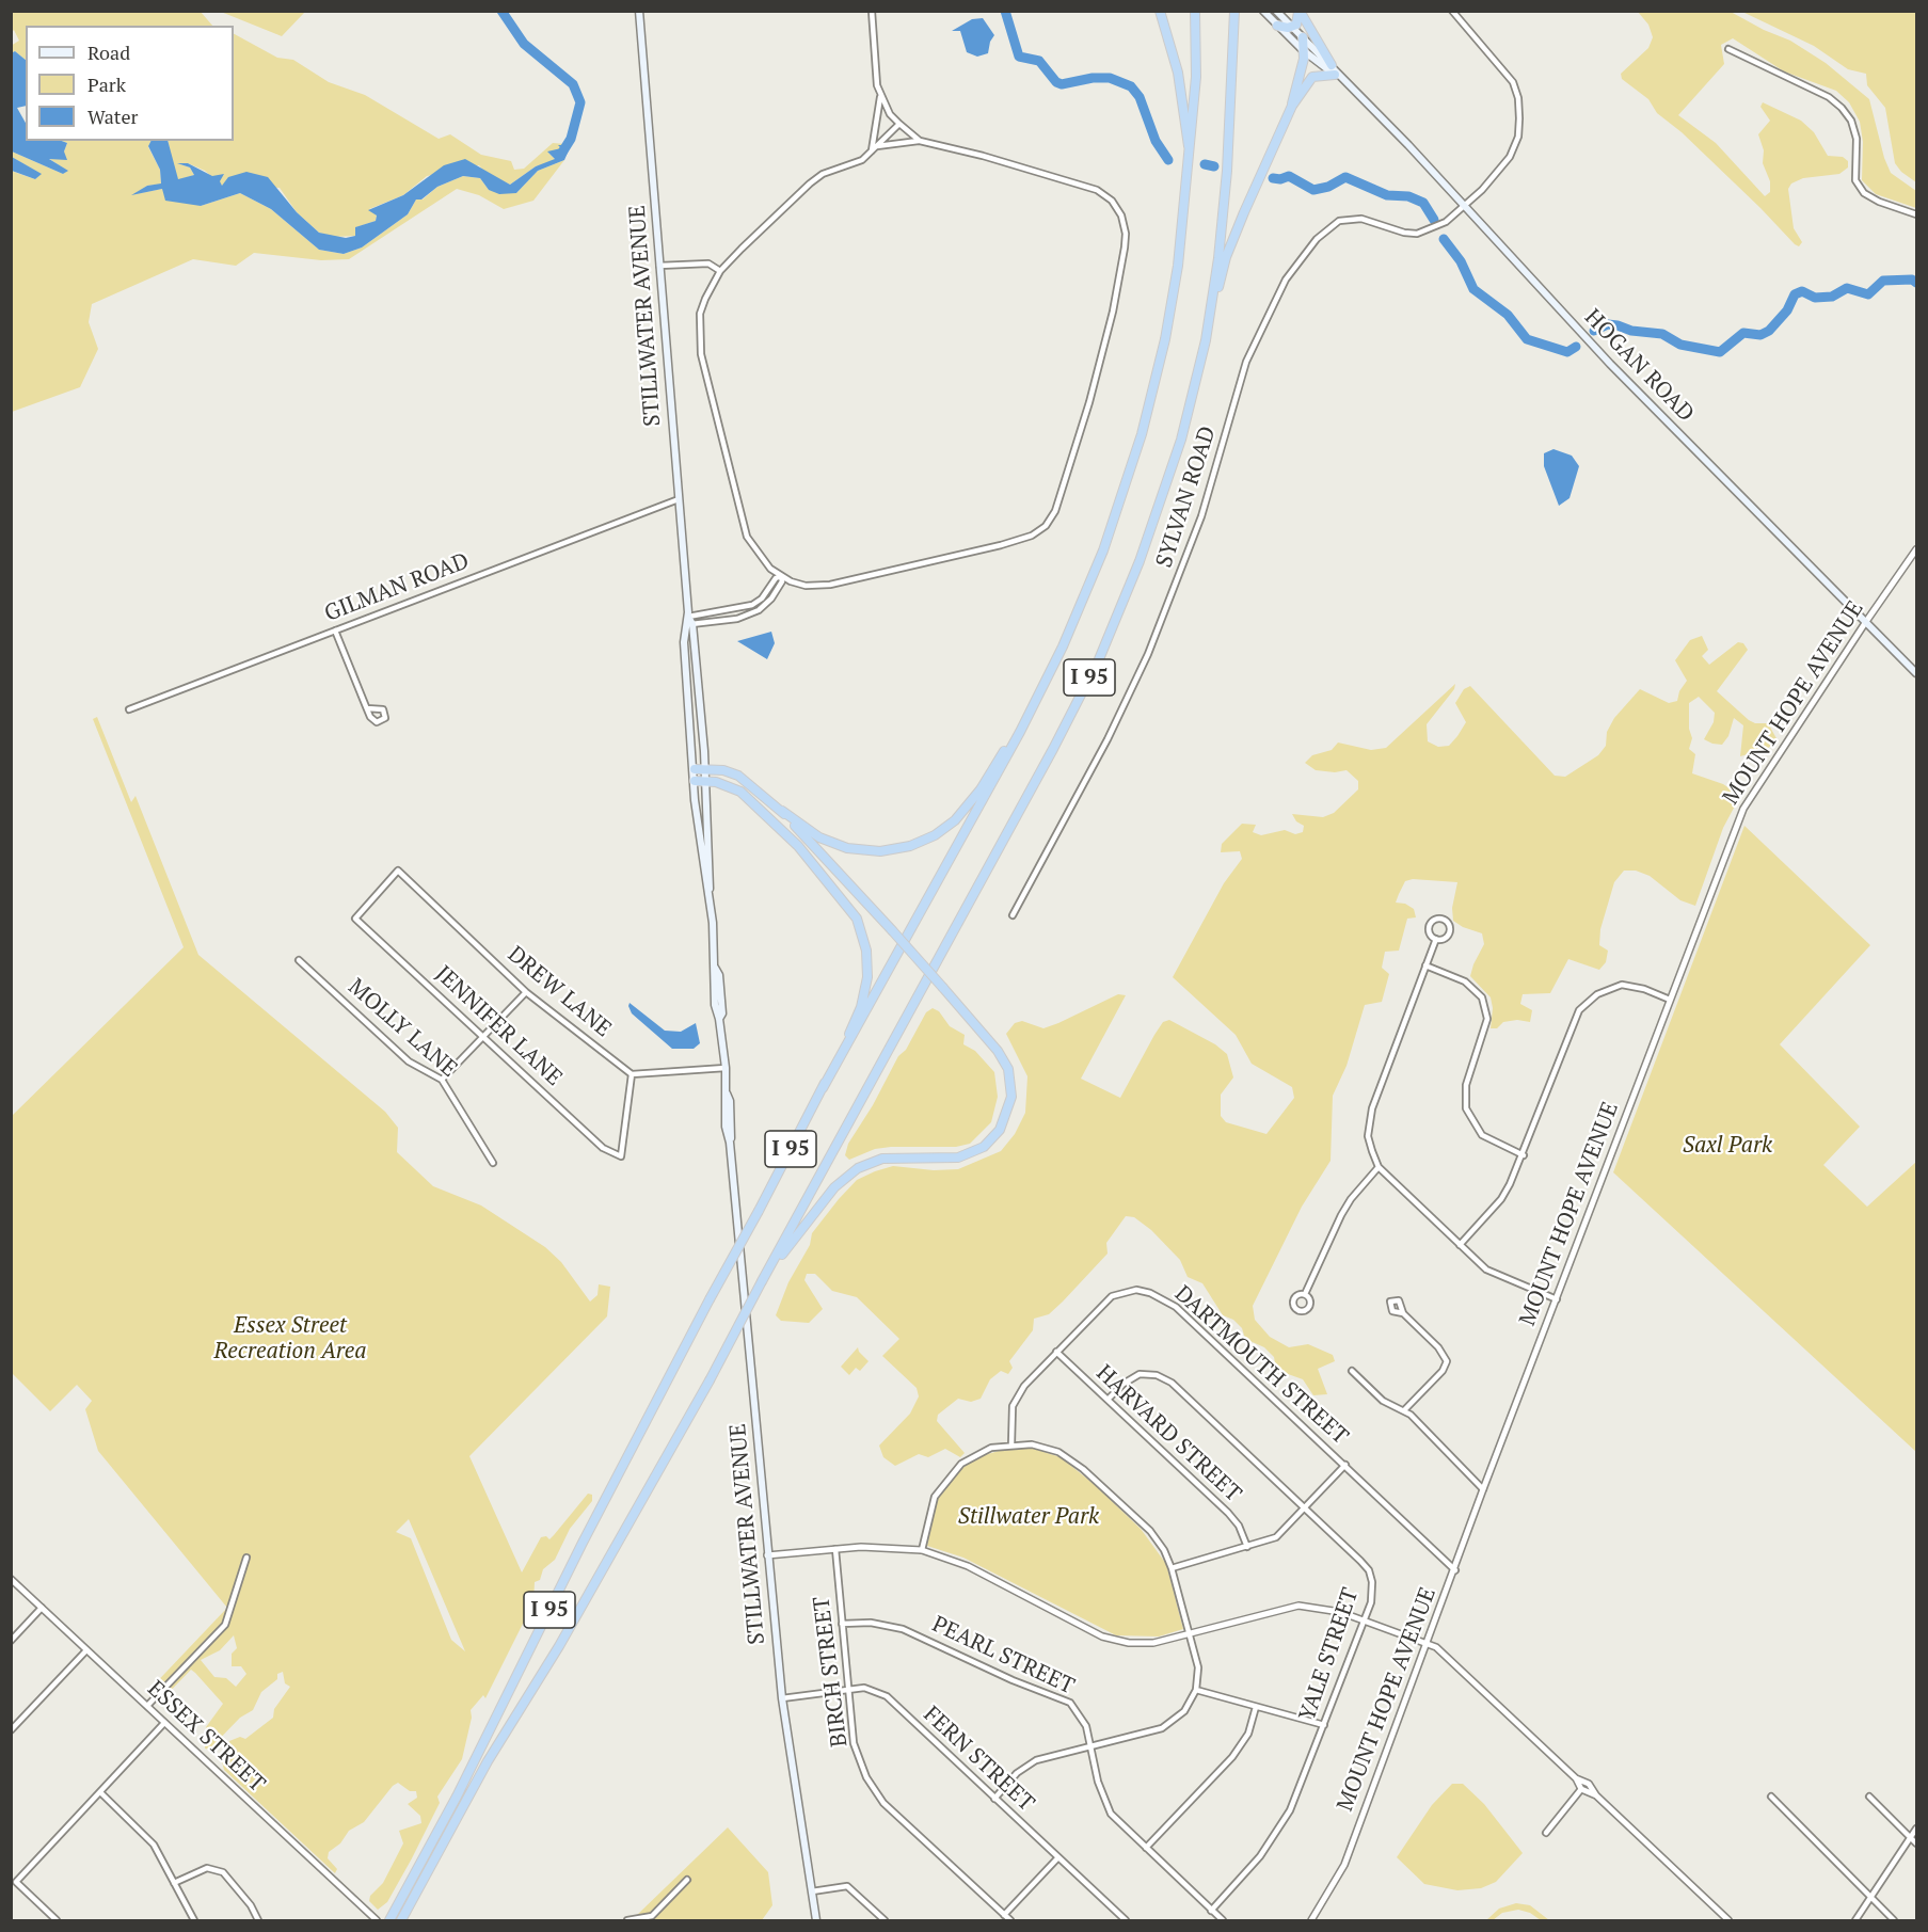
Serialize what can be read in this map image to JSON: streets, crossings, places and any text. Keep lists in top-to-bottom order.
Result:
{
  "streets": {
    "highway": ["I 95"],
    "main road": ["STILLWATER AVENUE", "HOGAN ROAD"],
    "street": [
      "SYLVAN ROAD",
      "GILMAN ROAD",
      "MOUNT HOPE AVENUE",
      "DREW LANE",
      "JENNIFER LANE",
      "MOLLY LANE",
      "DARTMOUTH STREET",
      "HARVARD STREET",
      "YALE STREET",
      "PEARL STREET",
      "BIRCH STREET",
      "ESSEX STREET",
      "FERN STREET"
    ]
  },
  "crossings": [
    ["STILLWATER AVENUE", "GILMAN ROAD"],
    ["STILLWATER AVENUE", "FERN STREET"],
    ["HOGAN ROAD", "SYLVAN ROAD"],
    ["HOGAN ROAD", "MOUNT HOPE AVENUE"],
    ["MOUNT HOPE AVENUE", "DARTMOUTH STREET"],
    ["DREW LANE", "JENNIFER LANE"],
    ["DARTMOUTH STREET", "HARVARD STREET"],
    ["HARVARD STREET", "YALE STREET"],
    ["YALE STREET", "PEARL STREET"],
    ["PEARL STREET", "BIRCH STREET"],
    ["BIRCH STREET", "FERN STREET"]
  ],
  "parks": ["Saxl Park", "Essex Street Recreation Area", "Stillwater Park"],
  "legend": ["Road", "Park", "Water"]
}
